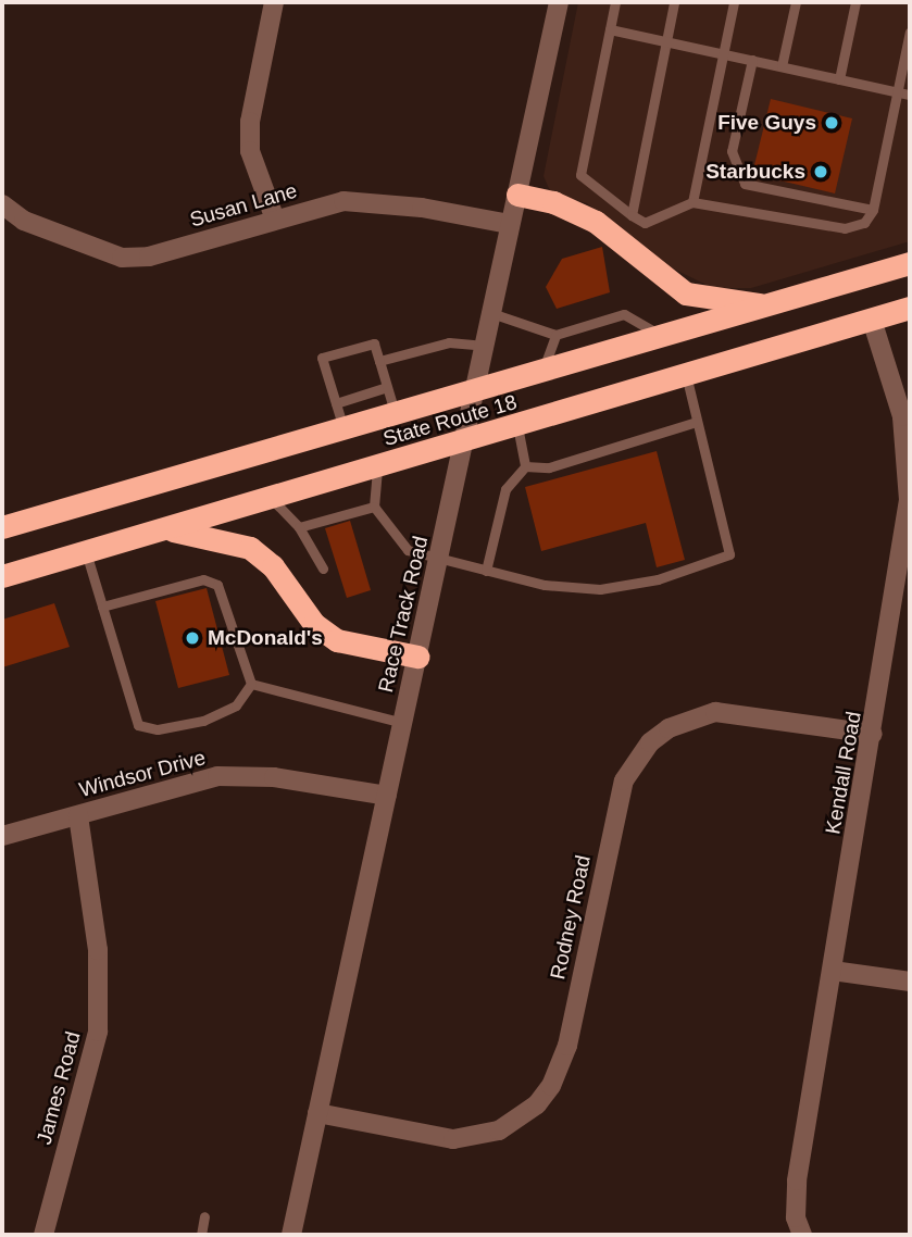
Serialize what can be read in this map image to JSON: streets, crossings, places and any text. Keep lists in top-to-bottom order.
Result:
{
  "streets": {
    "highway": ["State Route 18"],
    "street": [
      "Susan Lane",
      "Race Track Road",
      "Kendall Road",
      "Windsor Drive",
      "Rodney Road",
      "James Road"
    ]
  },
  "crossings": [
    ["Susan Lane", "Race Track Road"],
    ["State Route 18", "Race Track Road"],
    ["State Route 18", "Kendall Road"],
    ["Race Track Road", "Windsor Drive"],
    ["Race Track Road", "Rodney Road"],
    ["Kendall Road", "Rodney Road"],
    ["Windsor Drive", "James Road"]
  ],
  "places": ["Five Guys", "Starbucks", "McDonald's"]
}
